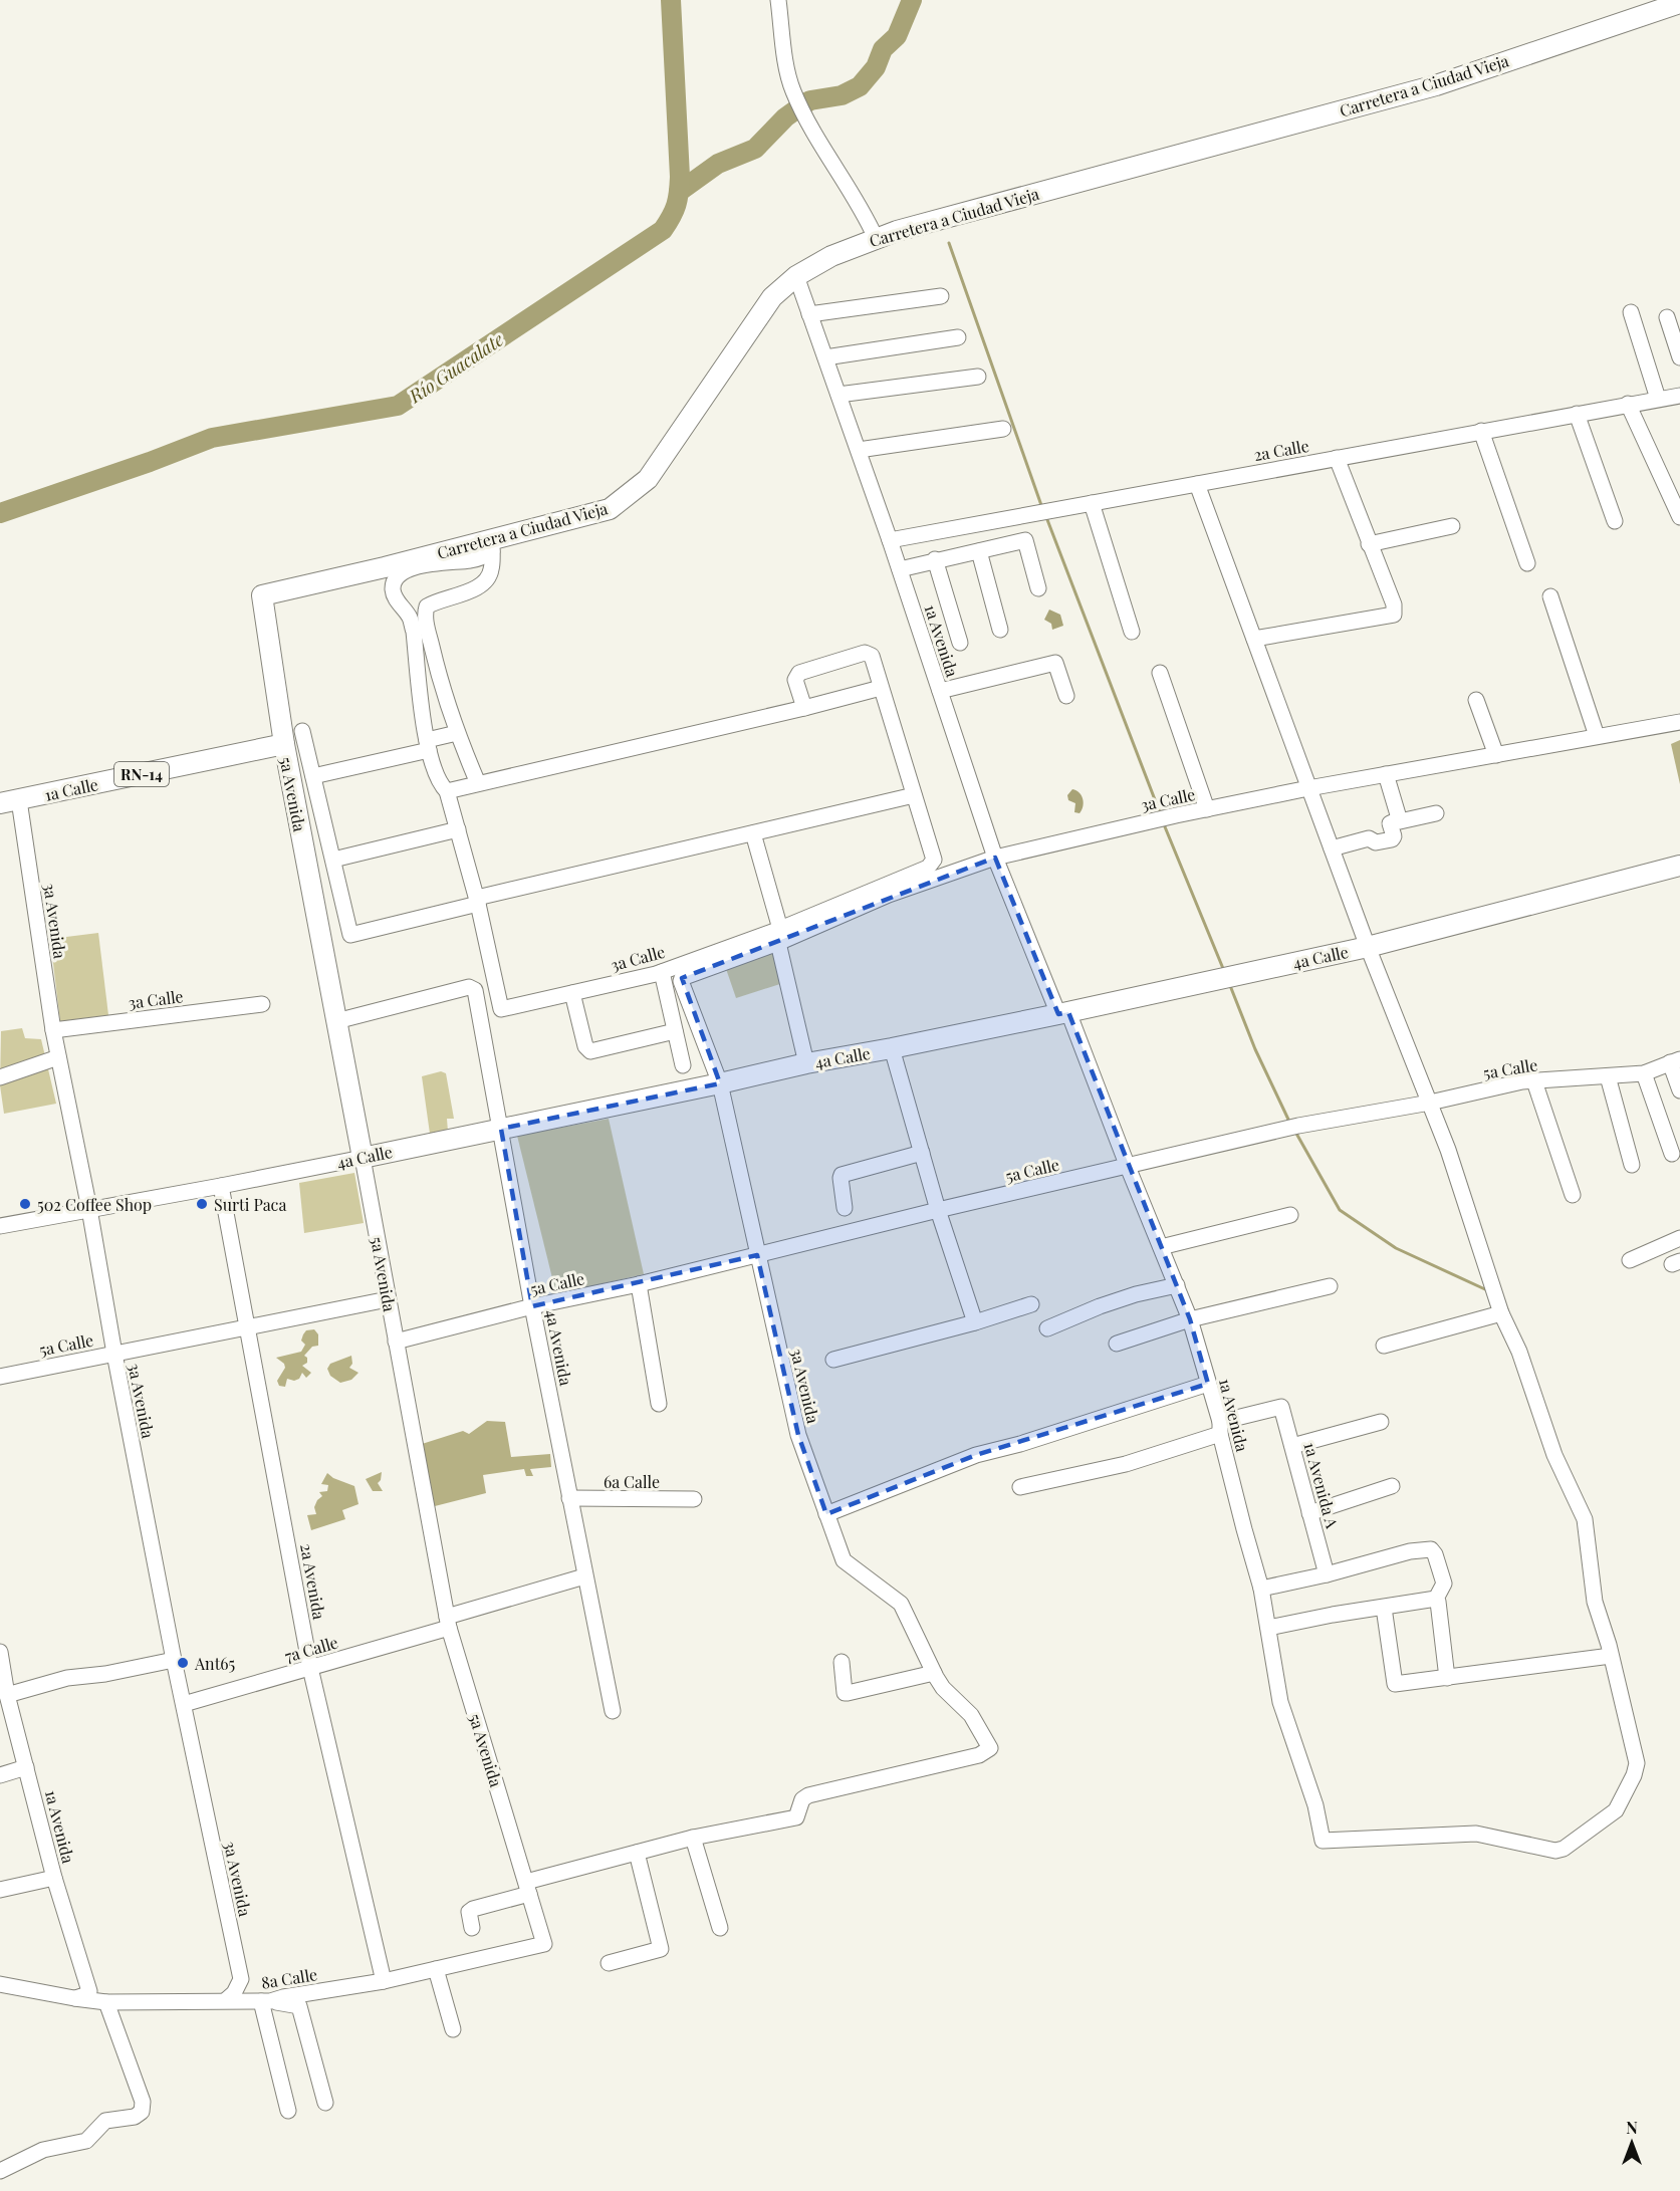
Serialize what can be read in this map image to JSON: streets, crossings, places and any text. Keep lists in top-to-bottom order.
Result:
{
  "streets": {
    "main road": [
      "Carretera a Ciudad Vieja",
      "RN-14",
      "1a Calle",
      "5a Avenida",
      "4a Calle"
    ],
    "street": [
      "2a Calle",
      "1a Avenida",
      "3a Calle",
      "3a Avenida",
      "5a Calle",
      "4a Avenida",
      "6a Calle",
      "1a Avenida A",
      "2a Avenida",
      "7a Calle",
      "8a Calle"
    ]
  },
  "crossings": [
    ["Carretera a Ciudad Vieja", "1a Avenida"],
    ["Carretera a Ciudad Vieja", "5a Avenida"],
    ["2a Calle", "1a Avenida"],
    ["1a Avenida", "3a Calle"],
    ["1a Avenida", "4a Calle"],
    ["1a Avenida", "5a Calle"],
    ["1a Avenida", "1a Avenida A"],
    ["1a Avenida", "8a Calle"],
    ["1a Calle", "5a Avenida"],
    ["1a Calle", "3a Avenida"],
    ["5a Avenida", "4a Calle"],
    ["5a Avenida", "5a Calle"],
    ["5a Avenida", "4a Avenida"],
    ["5a Avenida", "7a Calle"],
    ["5a Avenida", "8a Calle"],
    ["3a Calle", "3a Avenida"],
    ["3a Avenida", "4a Calle"],
    ["3a Avenida", "5a Calle"],
    ["3a Avenida", "7a Calle"],
    ["3a Avenida", "8a Calle"],
    ["4a Calle", "4a Avenida"],
    ["4a Calle", "2a Avenida"],
    ["5a Calle", "4a Avenida"],
    ["5a Calle", "2a Avenida"],
    ["4a Avenida", "6a Calle"],
    ["4a Avenida", "7a Calle"],
    ["2a Avenida", "7a Calle"],
    ["2a Avenida", "8a Calle"]
  ],
  "water": ["Río Guacalate"],
  "places": ["502 Coffee Shop", "Surti Paca", "Ant65"],
  "north": "top"
}
